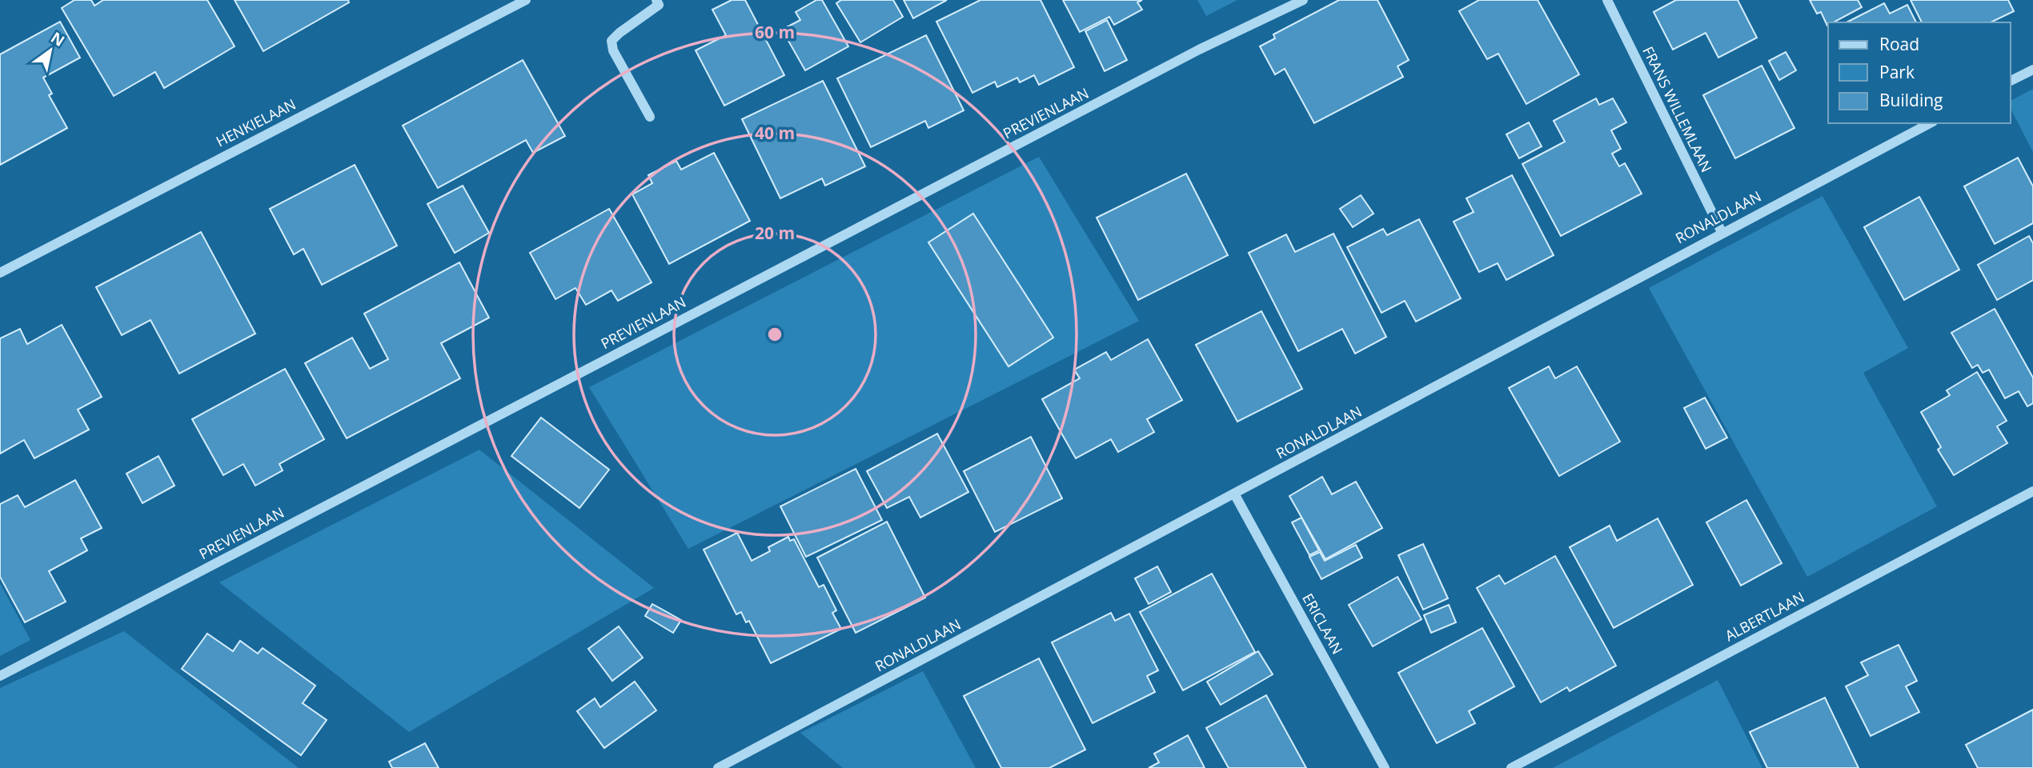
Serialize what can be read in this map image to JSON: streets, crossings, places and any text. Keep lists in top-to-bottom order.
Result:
{
  "streets": {
    "street": [
      "FRANS WILLEMLAAN",
      "PREVIENLAAN",
      "HENKIELAAN",
      "RONALDLAAN",
      "ALBERTLAAN",
      "ERICLAAN"
    ]
  },
  "crossings": [
    ["FRANS WILLEMLAAN", "RONALDLAAN"],
    ["RONALDLAAN", "ERICLAAN"]
  ],
  "legend": ["Road", "Park", "Building"],
  "north": "top right",
  "rings": ["60 m", "40 m", "20 m"]
}
